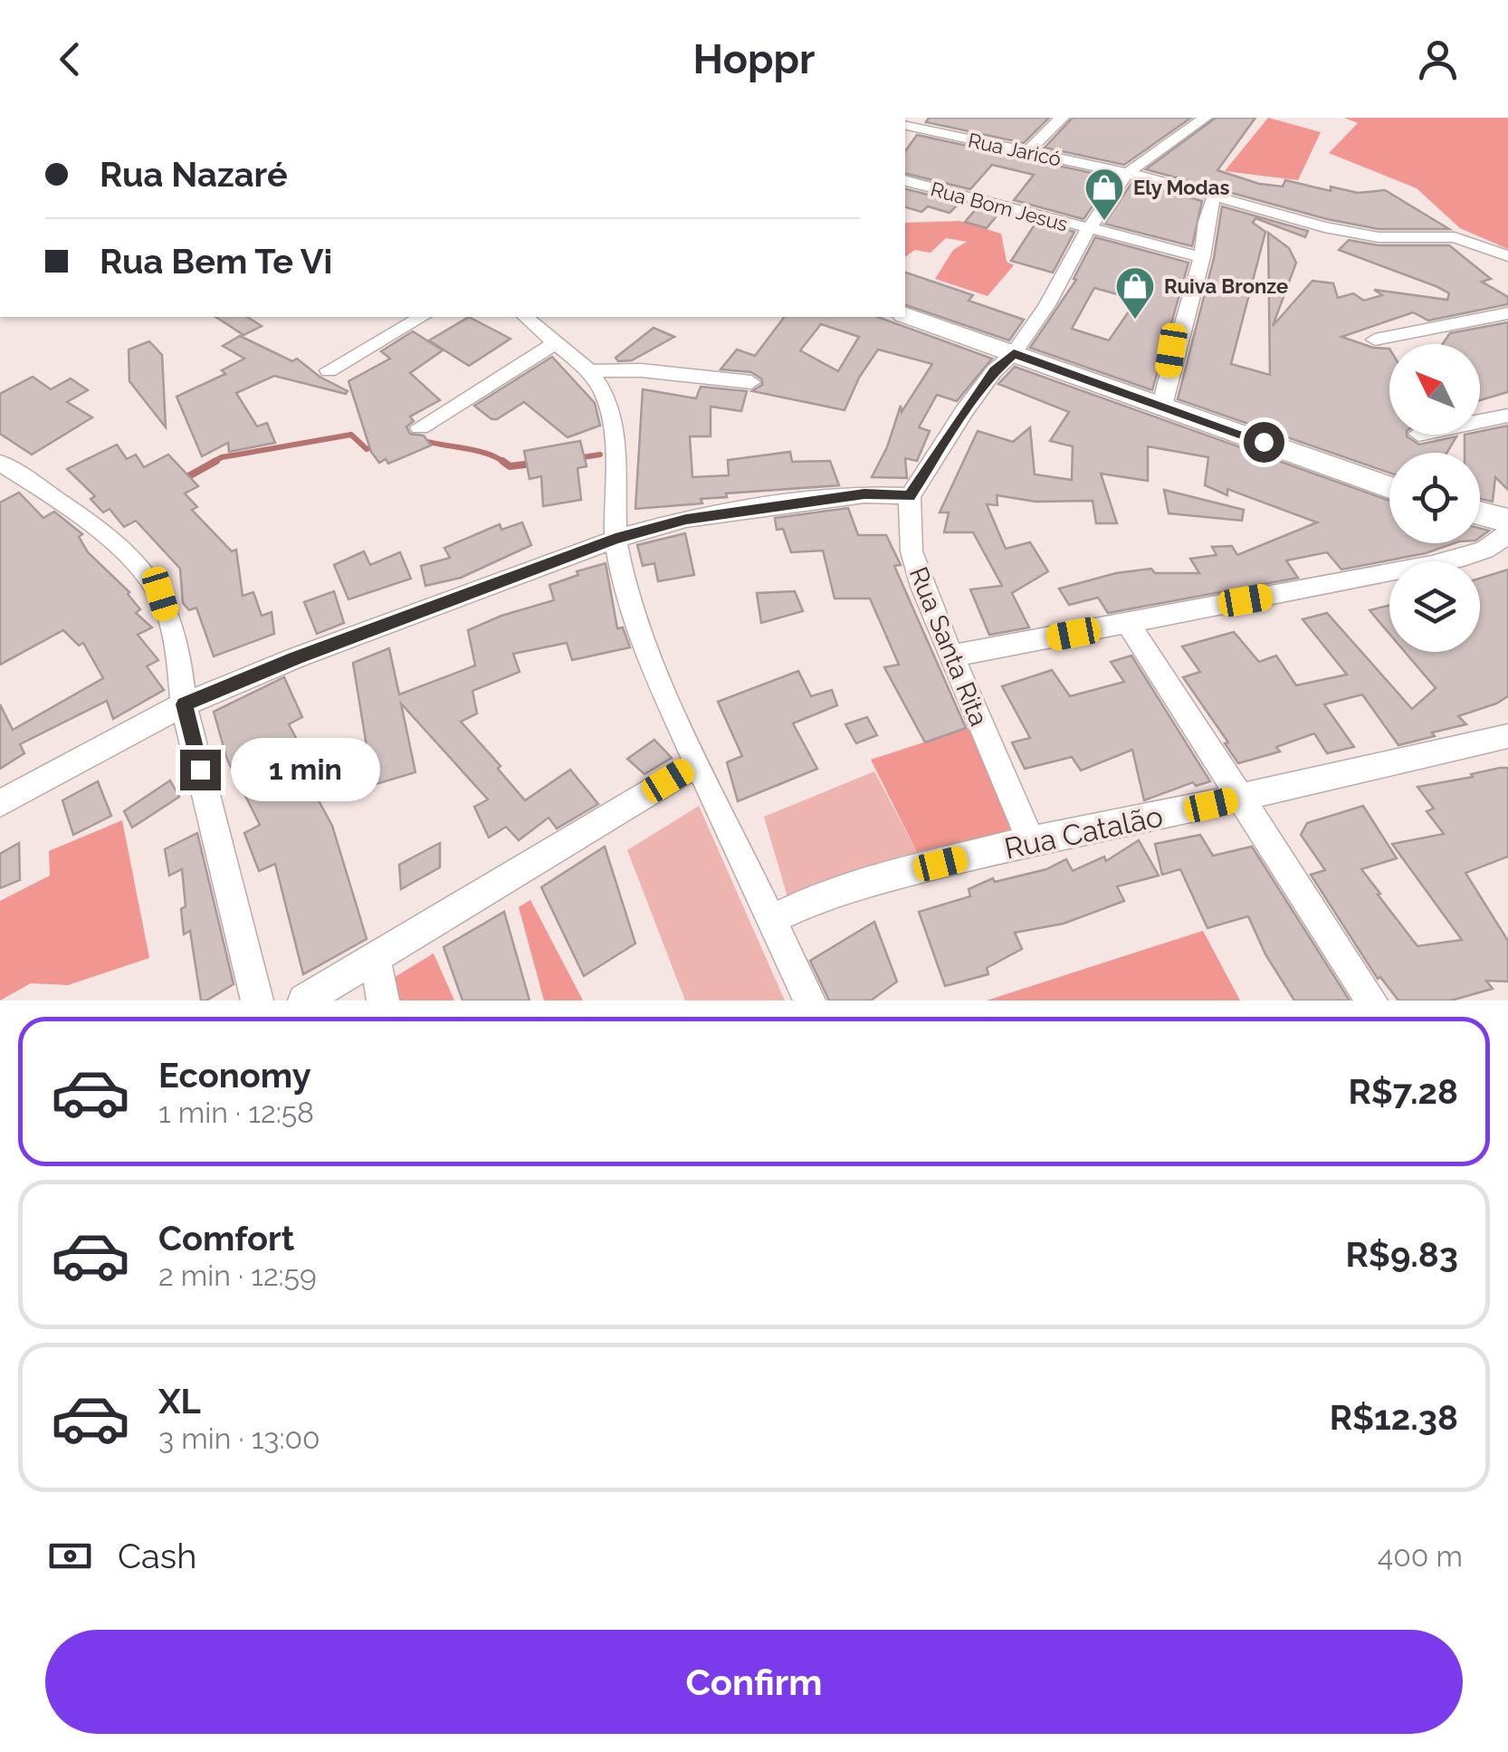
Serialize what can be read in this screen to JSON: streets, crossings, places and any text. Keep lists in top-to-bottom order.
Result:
{
  "streets": {
    "street": [
      "Rua Jaricó",
      "Rua Bom Jesus",
      "Rua Santa Rita",
      "Rua Catalão"
    ]
  },
  "crossings": [
    ["Rua Santa Rita", "Rua Catalão"]
  ],
  "places": {
    "shop": ["Ely Modas", "Ruiva Bronze"]
  },
  "north": "top left",
  "page": {
    "header": "Hoppr",
    "banner": ["Rua Nazaré", "Rua Bem Te Vi"],
    "bubble": "1 min",
    "list": [
      {
        "name": "Economy",
        "note": "1 min · 12:58",
        "value": "R$7.28"
      },
      {
        "name": "Comfort",
        "note": "2 min · 12:59",
        "value": "R$9.83"
      },
      {
        "name": "XL",
        "note": "3 min · 13:00",
        "value": "R$12.38"
      }
    ],
    "pay": ["Cash", "400 m"],
    "buttons": "Confirm"
  }
}
